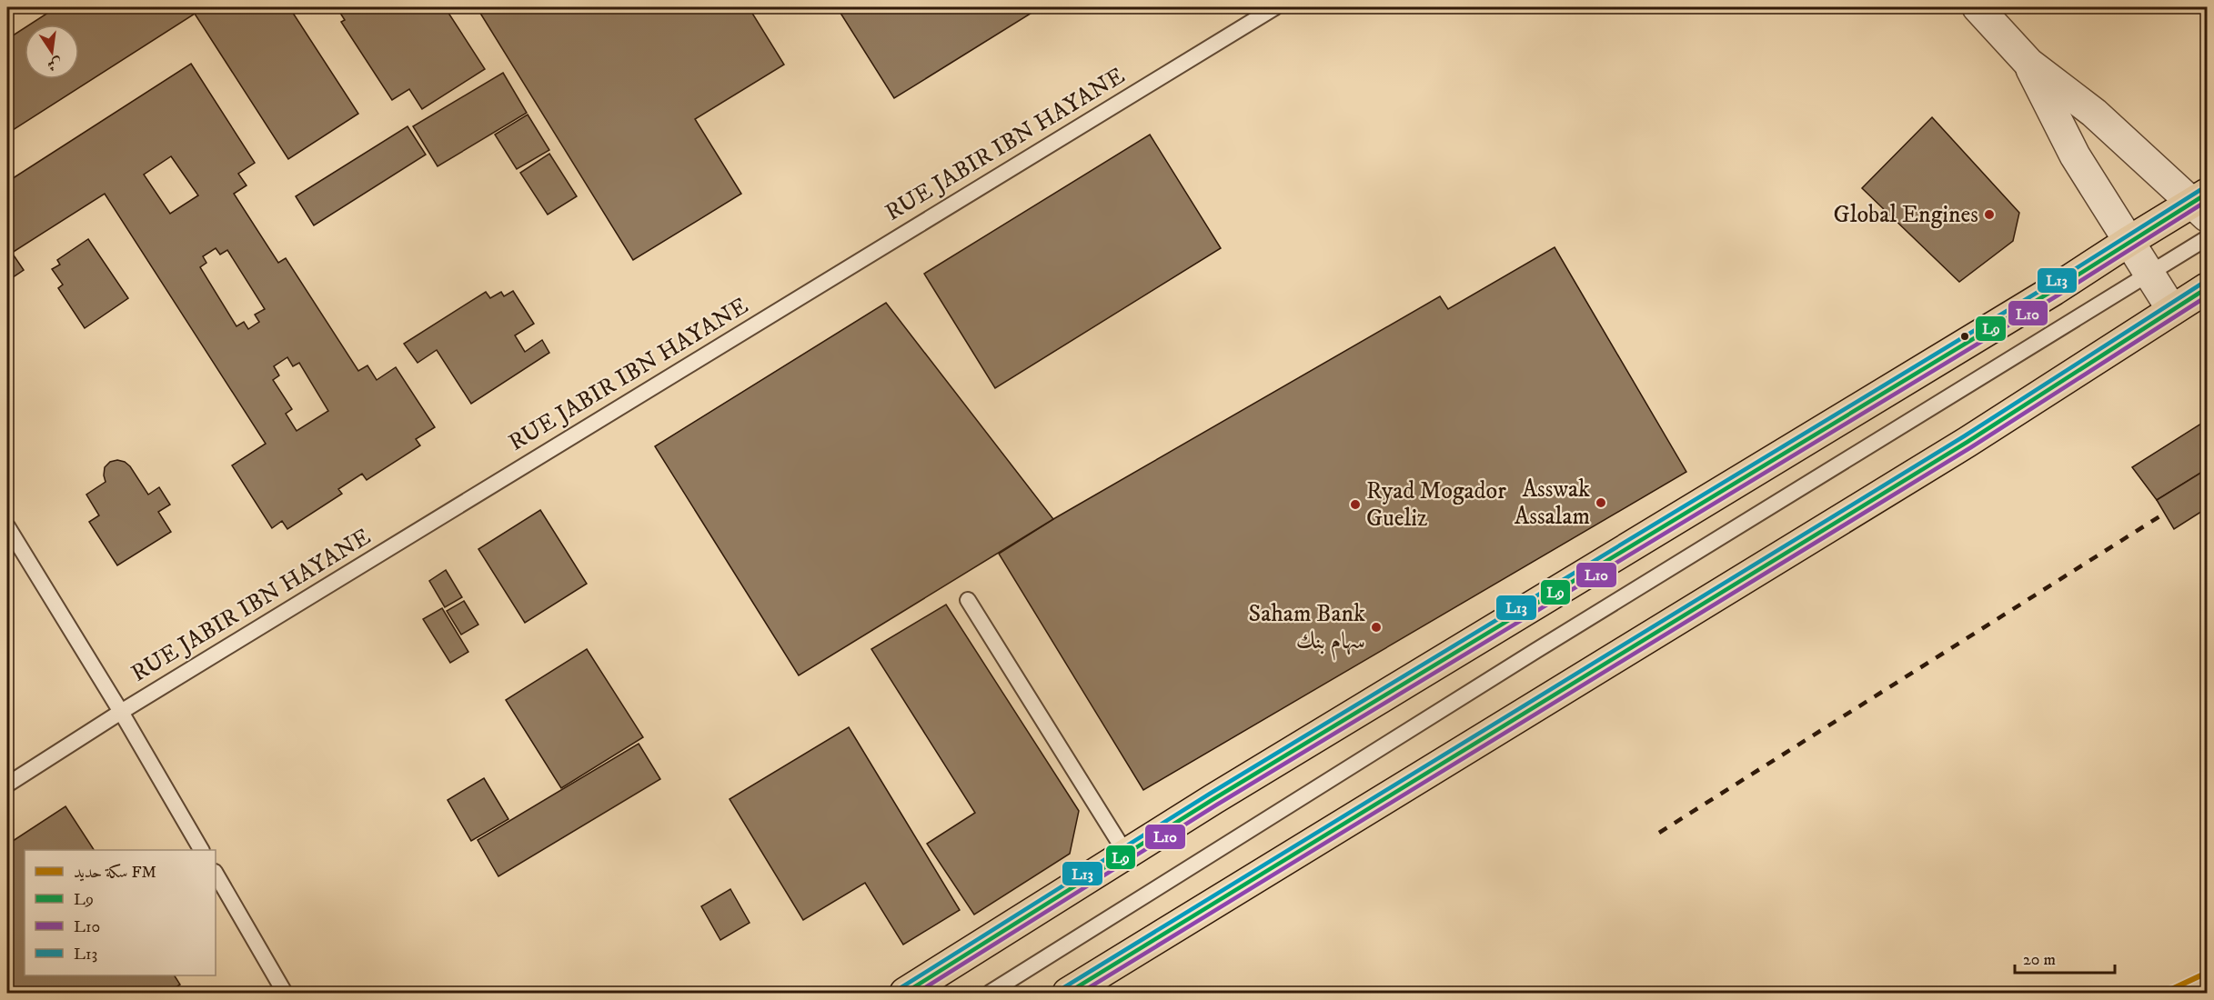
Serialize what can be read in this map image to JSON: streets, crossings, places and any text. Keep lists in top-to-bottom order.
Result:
{
  "streets": {
    "lane": ["RUE JABIR IBN HAYANE"]
  },
  "places": [
    "Global Engines",
    "Asswak Assalam",
    "Ryad Mogador Gueliz",
    "Saham Bank سهام بنك"
  ],
  "lines": [
    "transit line L13",
    "transit line L9",
    "transit line L10",
    "rail line FM"
  ],
  "legend": [
    "سكة حديد FM",
    "L9",
    "L10",
    "L13"
  ],
  "scale_bar": "20 m",
  "north": "bottom"
}
